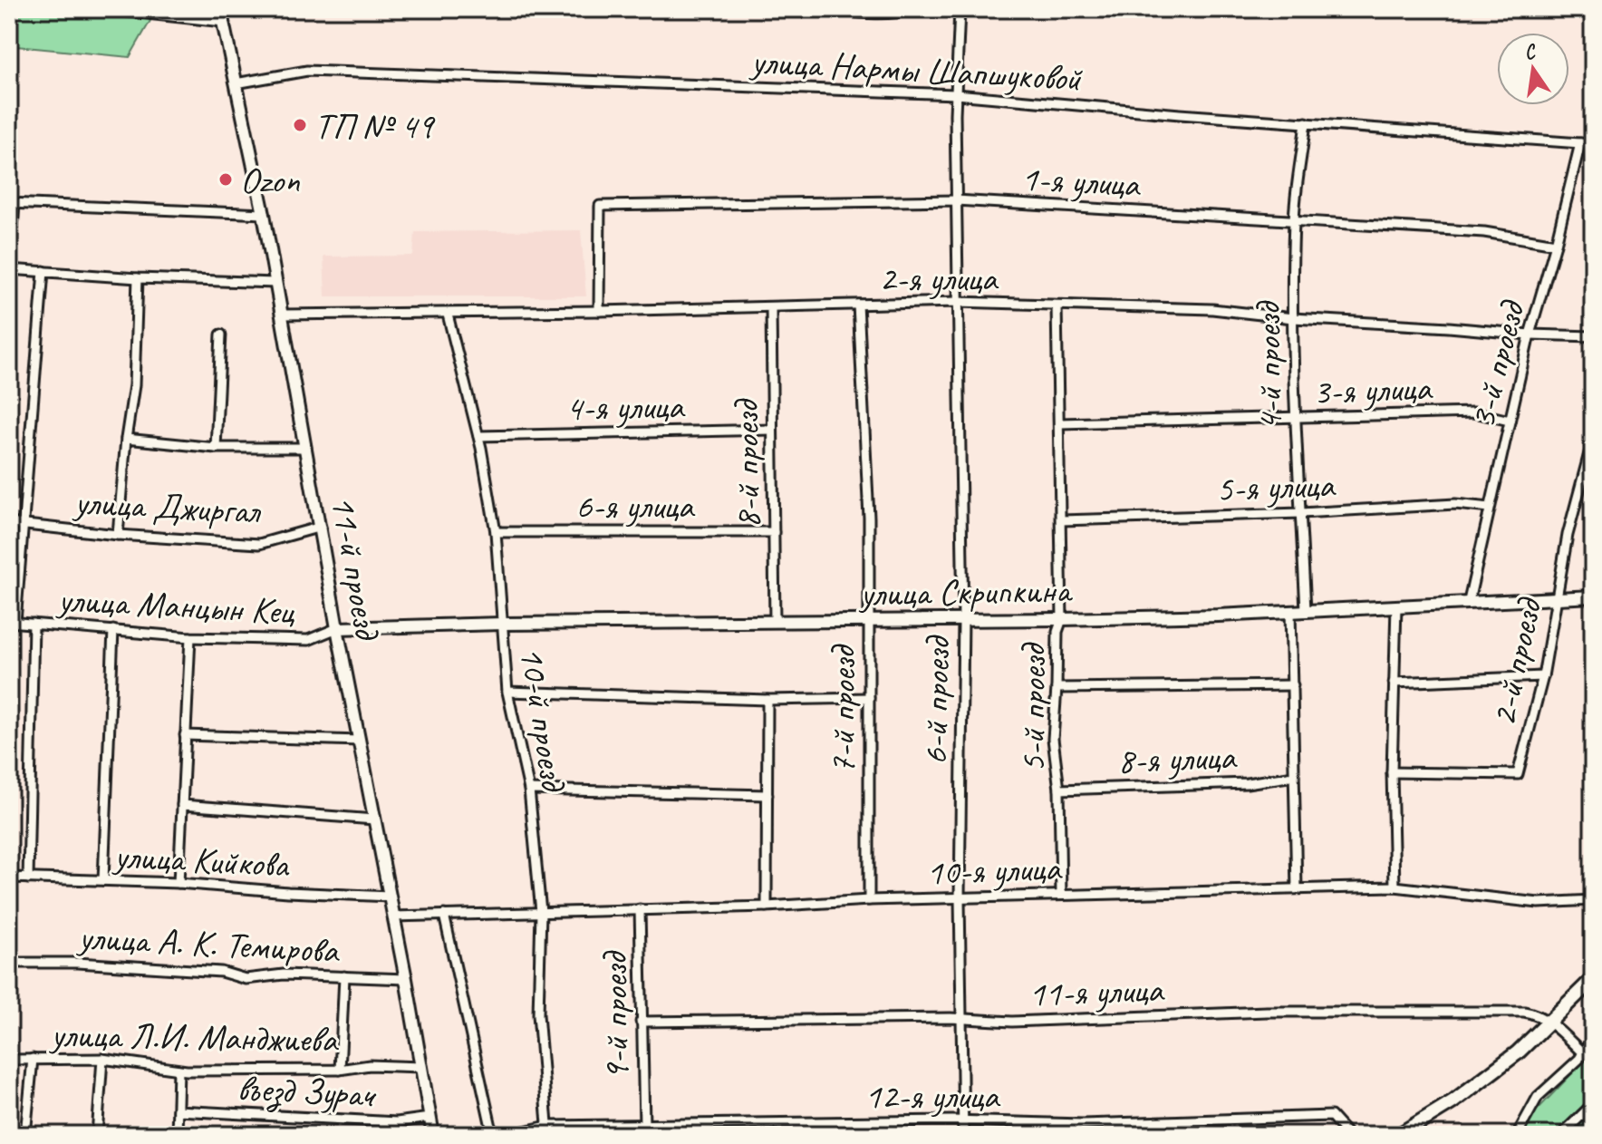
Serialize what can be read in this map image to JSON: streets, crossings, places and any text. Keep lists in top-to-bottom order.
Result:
{
  "streets": {
    "street": [
      "улица Нармы Шапшуковой",
      "1-я улица",
      "2-я улица",
      "3-й проезд",
      "4-й проезд",
      "3-я улица",
      "4-я улица",
      "8-й проезд",
      "5-я улица",
      "6-я улица",
      "улица Джиргал",
      "11-й проезд",
      "улица Скрипкина",
      "улица Манцын Кец",
      "2-й проезд",
      "6-й проезд",
      "5-й проезд",
      "7-й проезд",
      "10-й проезд",
      "8-я улица",
      "улица Кийкова",
      "10-я улица",
      "улица А. К. Темирова",
      "11-я улица",
      "9-й проезд",
      "улица Л.И. Манджиева",
      "въезд Зурач",
      "12-я улица"
    ]
  },
  "crossings": [
    ["улица Нармы Шапшуковой", "3-й проезд"],
    ["улица Нармы Шапшуковой", "4-й проезд"],
    ["улица Нармы Шапшуковой", "11-й проезд"],
    ["улица Нармы Шапшуковой", "6-й проезд"],
    ["1-я улица", "2-я улица"],
    ["1-я улица", "3-й проезд"],
    ["1-я улица", "4-й проезд"],
    ["1-я улица", "6-й проезд"],
    ["2-я улица", "3-й проезд"],
    ["2-я улица", "4-й проезд"],
    ["2-я улица", "8-й проезд"],
    ["2-я улица", "11-й проезд"],
    ["2-я улица", "6-й проезд"],
    ["2-я улица", "5-й проезд"],
    ["2-я улица", "7-й проезд"],
    ["2-я улица", "10-й проезд"],
    ["3-й проезд", "3-я улица"],
    ["3-й проезд", "5-я улица"],
    ["3-й проезд", "улица Скрипкина"],
    ["4-й проезд", "3-я улица"],
    ["4-й проезд", "5-я улица"],
    ["4-й проезд", "улица Скрипкина"],
    ["3-я улица", "5-й проезд"],
    ["4-я улица", "8-й проезд"],
    ["4-я улица", "10-й проезд"],
    ["8-й проезд", "6-я улица"],
    ["8-й проезд", "улица Скрипкина"],
    ["5-я улица", "5-й проезд"],
    ["6-я улица", "10-й проезд"],
    ["улица Джиргал", "11-й проезд"],
    ["11-й проезд", "улица Скрипкина"],
    ["11-й проезд", "улица Манцын Кец"],
    ["11-й проезд", "улица Кийкова"],
    ["11-й проезд", "10-я улица"],
    ["11-й проезд", "улица А. К. Темирова"],
    ["11-й проезд", "улица Л.И. Манджиева"],
    ["11-й проезд", "въезд Зурач"],
    ["улица Скрипкина", "улица Манцын Кец"],
    ["улица Скрипкина", "2-й проезд"],
    ["улица Скрипкина", "6-й проезд"],
    ["улица Скрипкина", "5-й проезд"],
    ["улица Скрипкина", "7-й проезд"],
    ["улица Скрипкина", "10-й проезд"],
    ["6-й проезд", "10-я улица"],
    ["6-й проезд", "11-я улица"],
    ["6-й проезд", "12-я улица"],
    ["5-й проезд", "8-я улица"],
    ["5-й проезд", "10-я улица"],
    ["7-й проезд", "10-я улица"],
    ["10-й проезд", "10-я улица"],
    ["10-й проезд", "12-я улица"],
    ["10-я улица", "9-й проезд"],
    ["11-я улица", "9-й проезд"],
    ["9-й проезд", "12-я улица"]
  ],
  "places": ["ТП № 49", "Ozon"],
  "north": "top"
}
